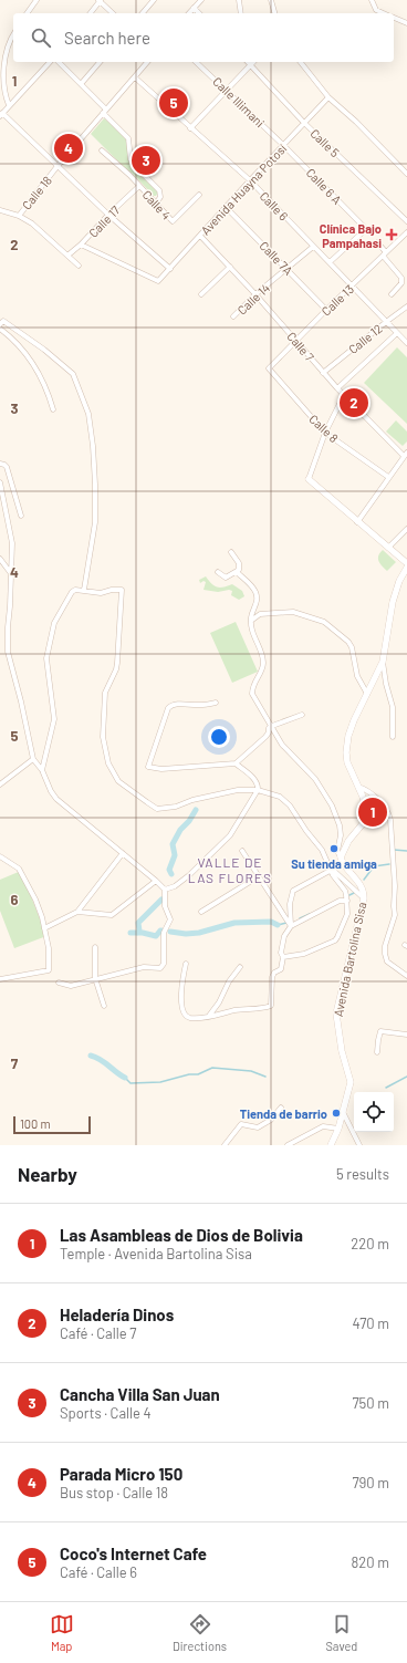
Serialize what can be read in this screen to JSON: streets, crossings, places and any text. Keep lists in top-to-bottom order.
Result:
{
  "streets": {
    "street": [
      "Calle Illimani",
      "Calle 5",
      "Calle 6 A",
      "Avenida Huayna Potosí",
      "Calle 18",
      "Calle 4",
      "Calle 6",
      "Calle 17",
      "Calle 7A",
      "Calle 14",
      "Calle 13",
      "Calle 12",
      "Calle 7",
      "Calle 8",
      "Avenida Bartolina Sisa"
    ]
  },
  "crossings": [
    ["Calle Illimani", "Calle 6 A"],
    ["Calle Illimani", "Avenida Huayna Potosí"],
    ["Calle 5", "Avenida Huayna Potosí"],
    ["Calle 6 A", "Avenida Huayna Potosí"],
    ["Calle 6 A", "Calle 6"],
    ["Avenida Huayna Potosí", "Calle 6"],
    ["Avenida Huayna Potosí", "Calle 17"],
    ["Avenida Huayna Potosí", "Calle 7A"],
    ["Avenida Huayna Potosí", "Calle 7"],
    ["Calle 18", "Calle 6"],
    ["Calle 18", "Calle 17"],
    ["Calle 4", "Calle 17"],
    ["Calle 6", "Calle 14"],
    ["Calle 6", "Calle 13"],
    ["Calle 6", "Calle 12"],
    ["Calle 7A", "Calle 14"],
    ["Calle 7A", "Calle 13"],
    ["Calle 14", "Calle 7"],
    ["Calle 13", "Calle 7"],
    ["Calle 13", "Calle 8"],
    ["Calle 12", "Calle 7"]
  ],
  "districts": ["VALLE DE LAS FLORES"],
  "places": {
    "health": ["Clínica Bajo Pampahasi"],
    "other": ["Su tienda amiga", "Tienda de barrio"]
  },
  "scale_bar": "100 m",
  "page": {
    "search": "Search here",
    "pins": [
      "5",
      "4",
      "3",
      "2",
      "1"
    ],
    "scale": "100 m",
    "heading": ["Nearby", "5 results"],
    "list": [
      {
        "mark": "1",
        "name": "Las Asambleas de Dios de Bolivia",
        "note": "Temple · Avenida Bartolina Sisa",
        "value": "220 m"
      },
      {
        "mark": "2",
        "name": "Heladería Dinos",
        "note": "Café · Calle 7",
        "value": "470 m"
      },
      {
        "mark": "3",
        "name": "Cancha Villa San Juan",
        "note": "Sports · Calle 4",
        "value": "750 m"
      },
      {
        "mark": "4",
        "name": "Parada Micro 150",
        "note": "Bus stop · Calle 18",
        "value": "790 m"
      },
      {
        "mark": "5",
        "name": "Coco's Internet Cafe",
        "note": "Café · Calle 6",
        "value": "820 m"
      }
    ],
    "nav": ["Map", "Directions", "Saved"]
  },
  "grid": {
    "rows": [
      "1",
      "2",
      "3",
      "4",
      "5",
      "6",
      "7"
    ]
  }
}
